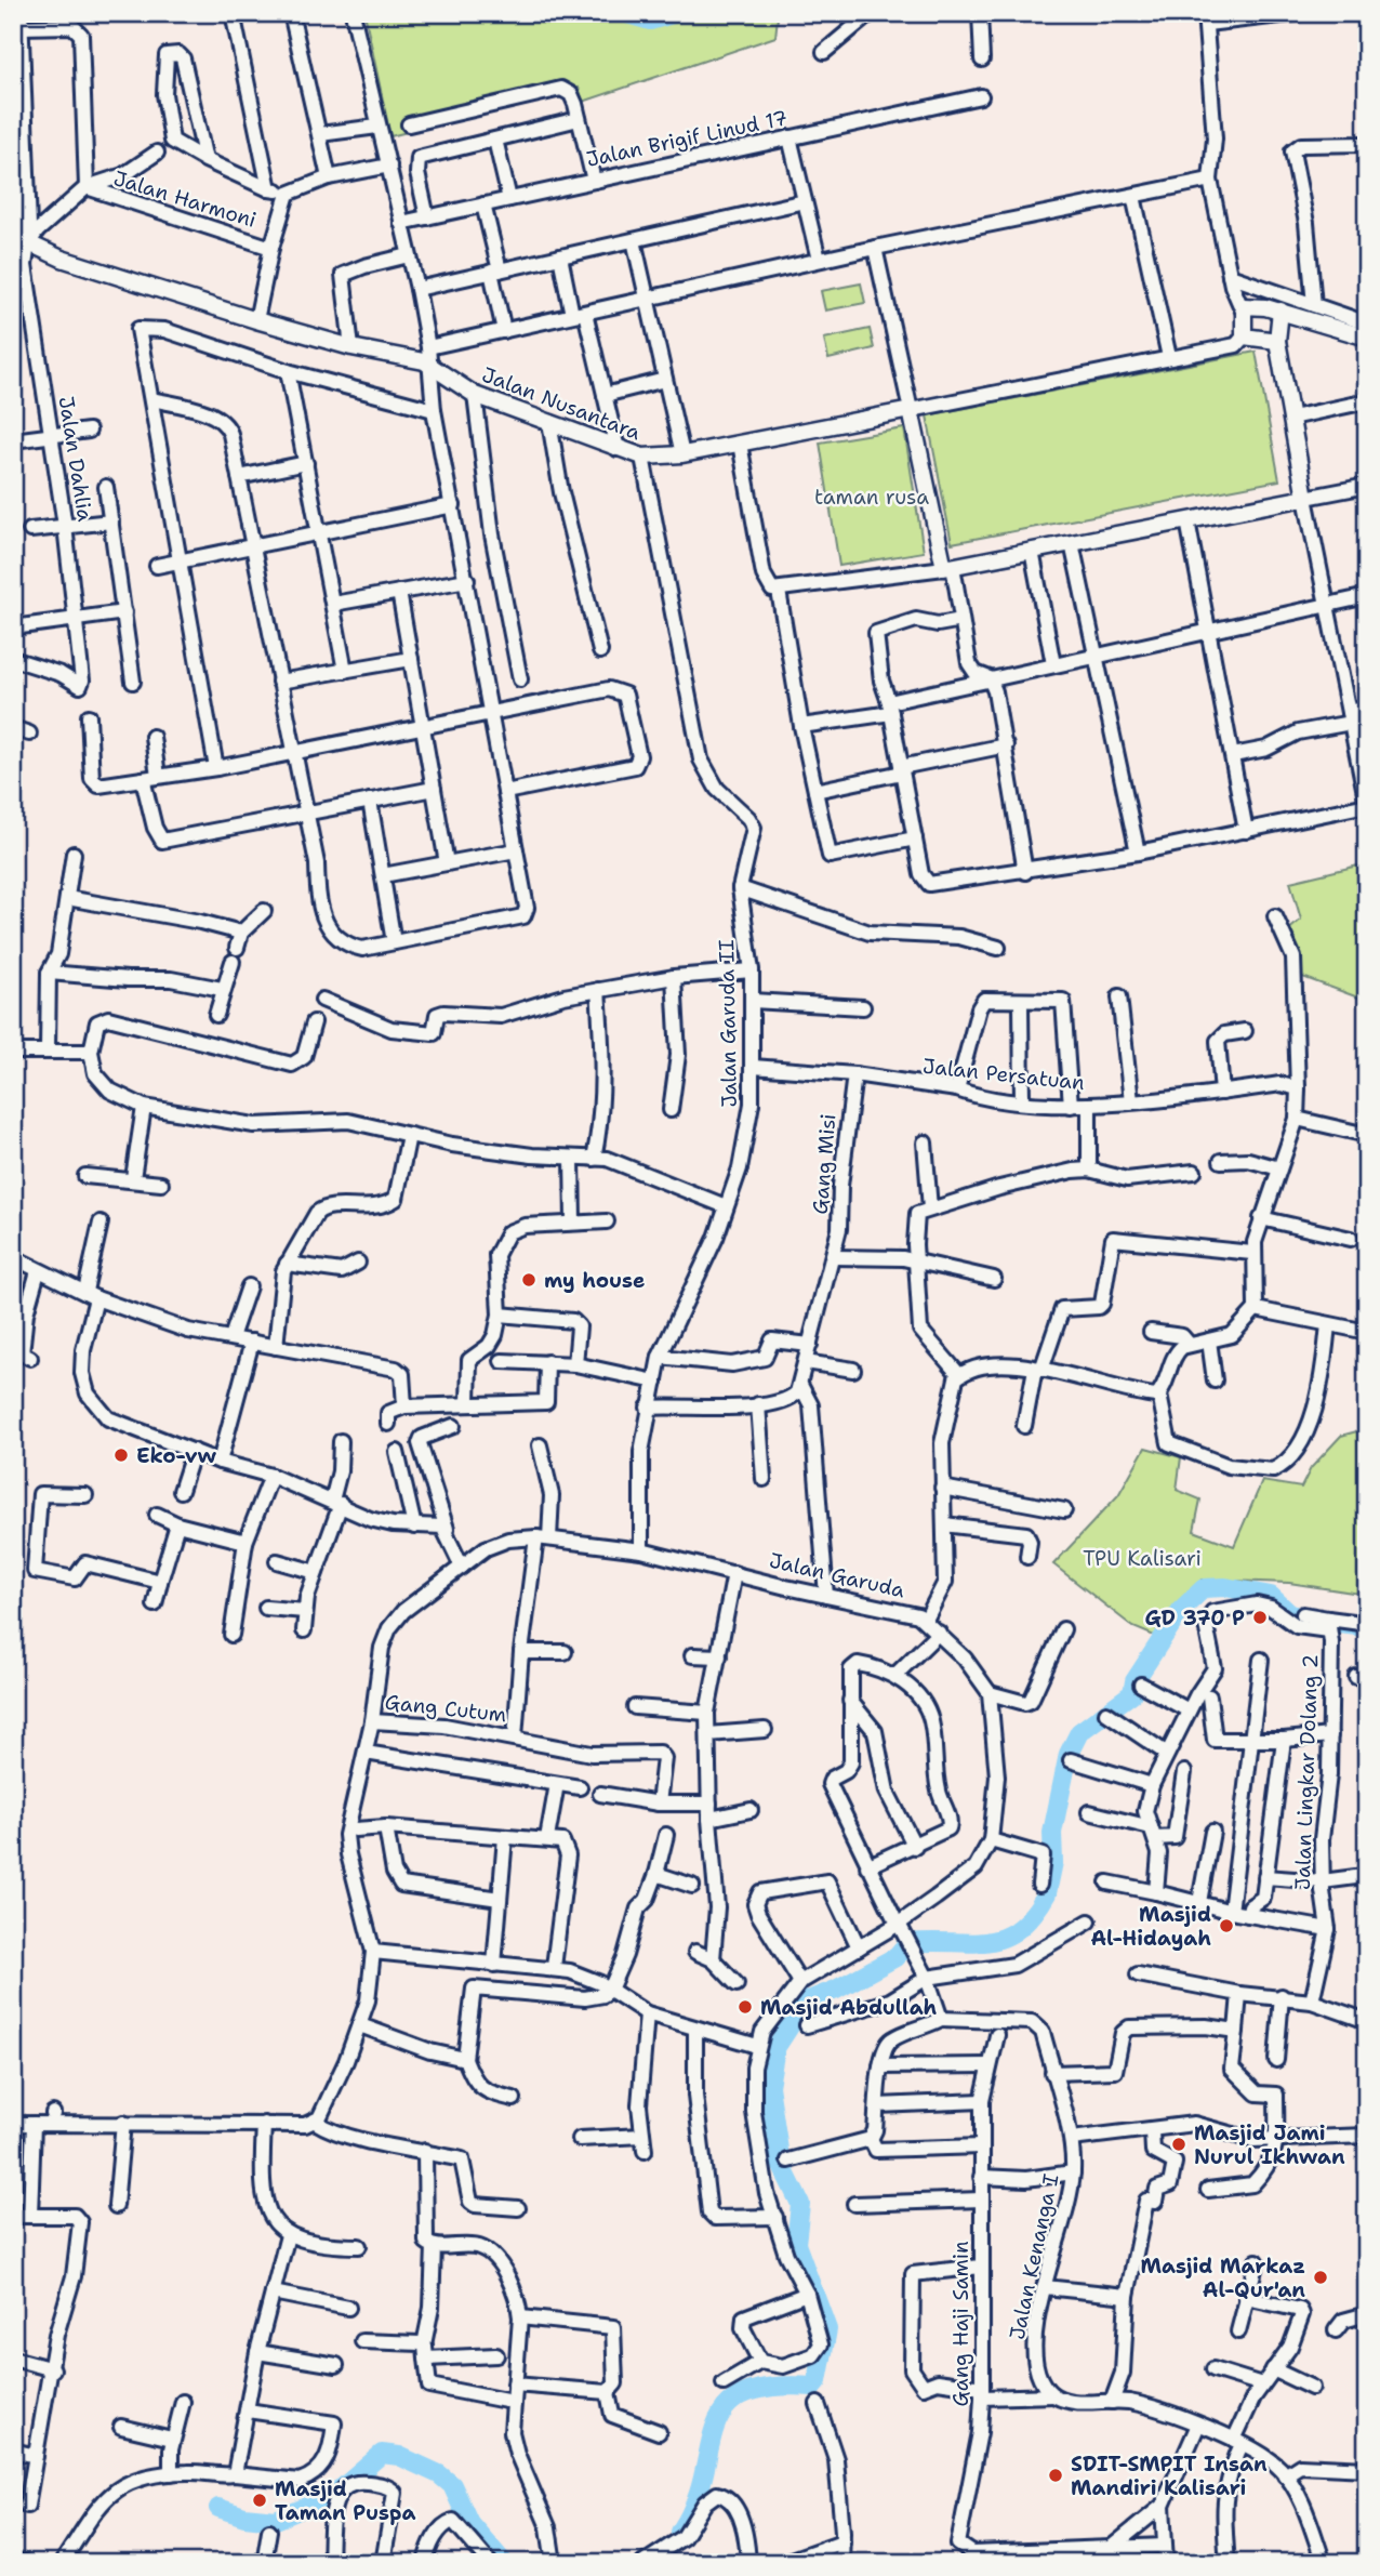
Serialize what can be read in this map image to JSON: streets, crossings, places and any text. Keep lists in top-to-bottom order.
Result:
{
  "streets": {
    "main road": ["Jalan Nusantara"],
    "street": [
      "Jalan Brigif Linud 17",
      "Jalan Harmoni",
      "Jalan Dahlia",
      "Jalan Garuda II",
      "Jalan Persatuan",
      "Gang Misi",
      "Jalan Garuda",
      "Gang Cutum",
      "Jalan Lingkar Dolang 2",
      "Jalan Kenanga I",
      "Gang Haji Samin"
    ]
  },
  "crossings": [
    ["Jalan Nusantara", "Jalan Dahlia"],
    ["Jalan Nusantara", "Jalan Garuda II"],
    ["Jalan Garuda II", "Jalan Persatuan"],
    ["Jalan Garuda II", "Jalan Garuda"],
    ["Jalan Persatuan", "Gang Misi"],
    ["Jalan Garuda", "Gang Cutum"]
  ],
  "parks": ["taman rusa", "TPU Kalisari"],
  "places": [
    "my house",
    "Eko-vw",
    "GD 370 P",
    "Masjid Al-Hidayah",
    "Masjid Abdullah",
    "Masjid Jami Nurul Ikhwan",
    "Masjid Markaz Al-Qur'an",
    "SDIT-SMPIT Insan Mandiri Kalisari",
    "Masjid Taman Puspa"
  ]
}
